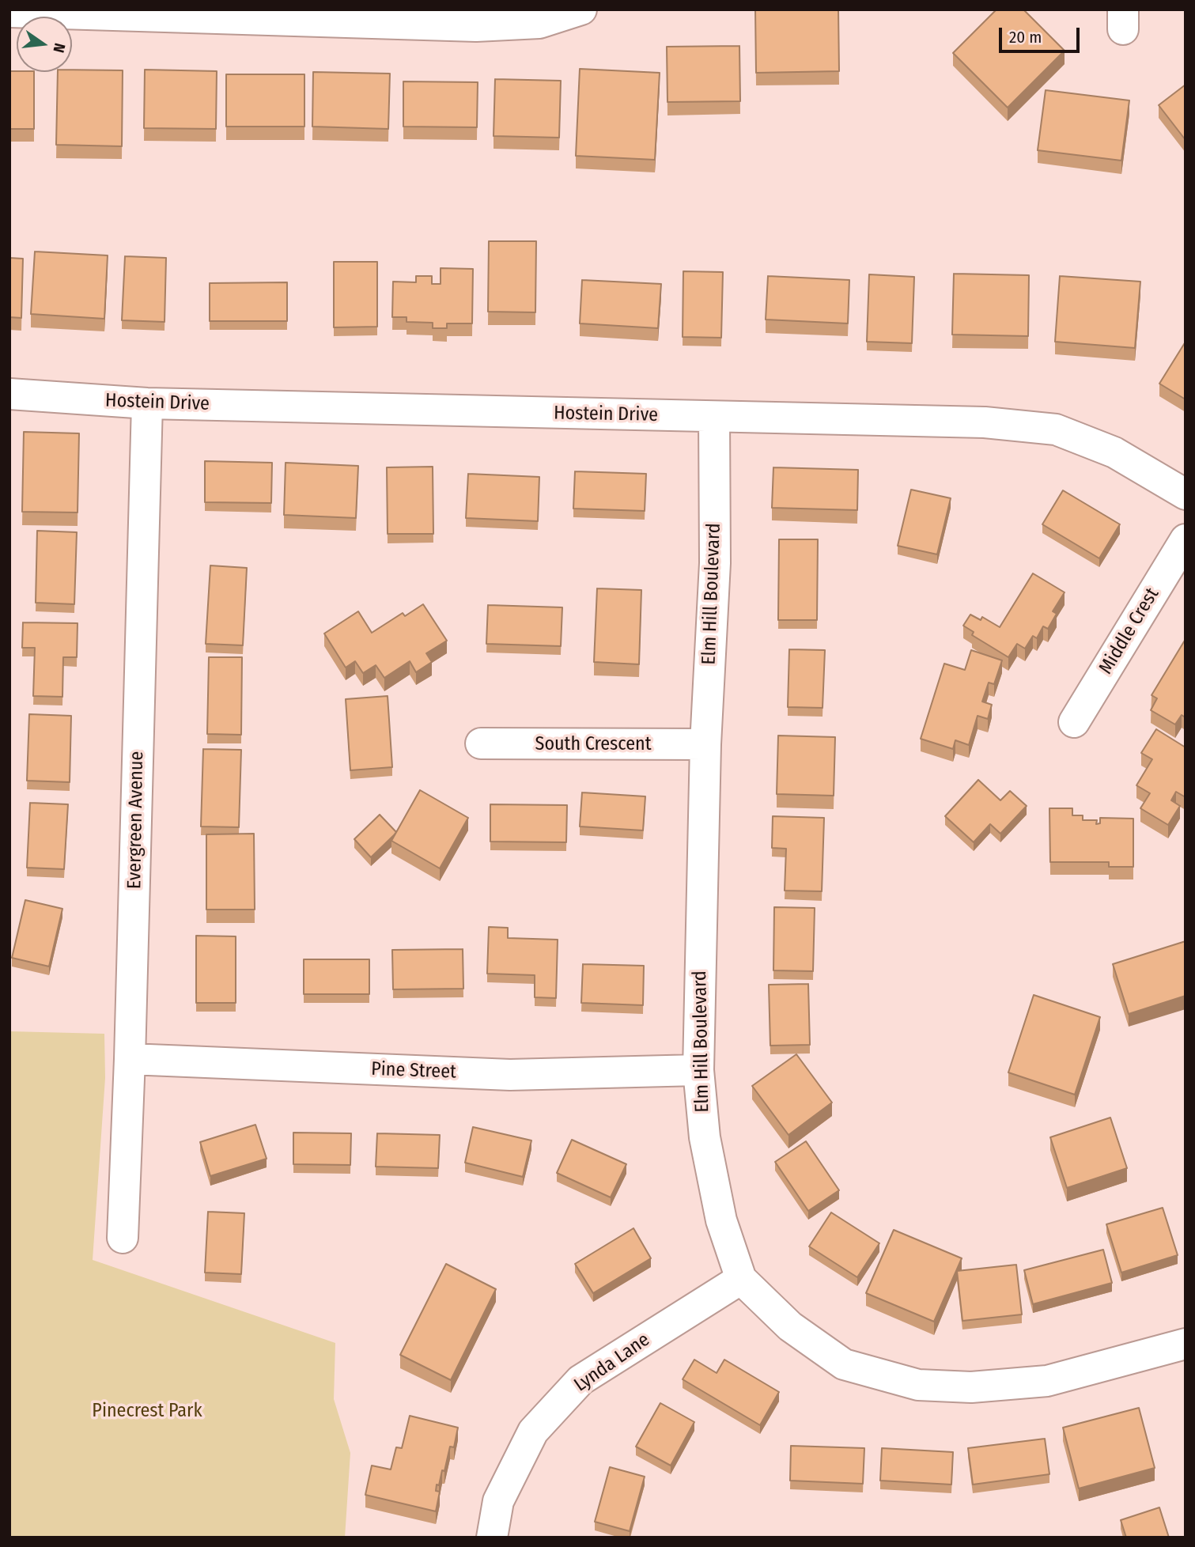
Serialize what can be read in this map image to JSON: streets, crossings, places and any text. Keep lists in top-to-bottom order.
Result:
{
  "streets": {
    "street": [
      "Hostein Drive",
      "Elm Hill Boulevard",
      "Middle Crest",
      "South Crescent",
      "Evergreen Avenue",
      "Pine Street",
      "Lynda Lane"
    ]
  },
  "crossings": [
    ["Hostein Drive", "Elm Hill Boulevard"],
    ["Hostein Drive", "Evergreen Avenue"],
    ["Elm Hill Boulevard", "South Crescent"],
    ["Elm Hill Boulevard", "Pine Street"],
    ["Elm Hill Boulevard", "Lynda Lane"],
    ["Evergreen Avenue", "Pine Street"]
  ],
  "parks": ["Pinecrest Park"],
  "scale_bar": "20 m",
  "north": "right"
}
